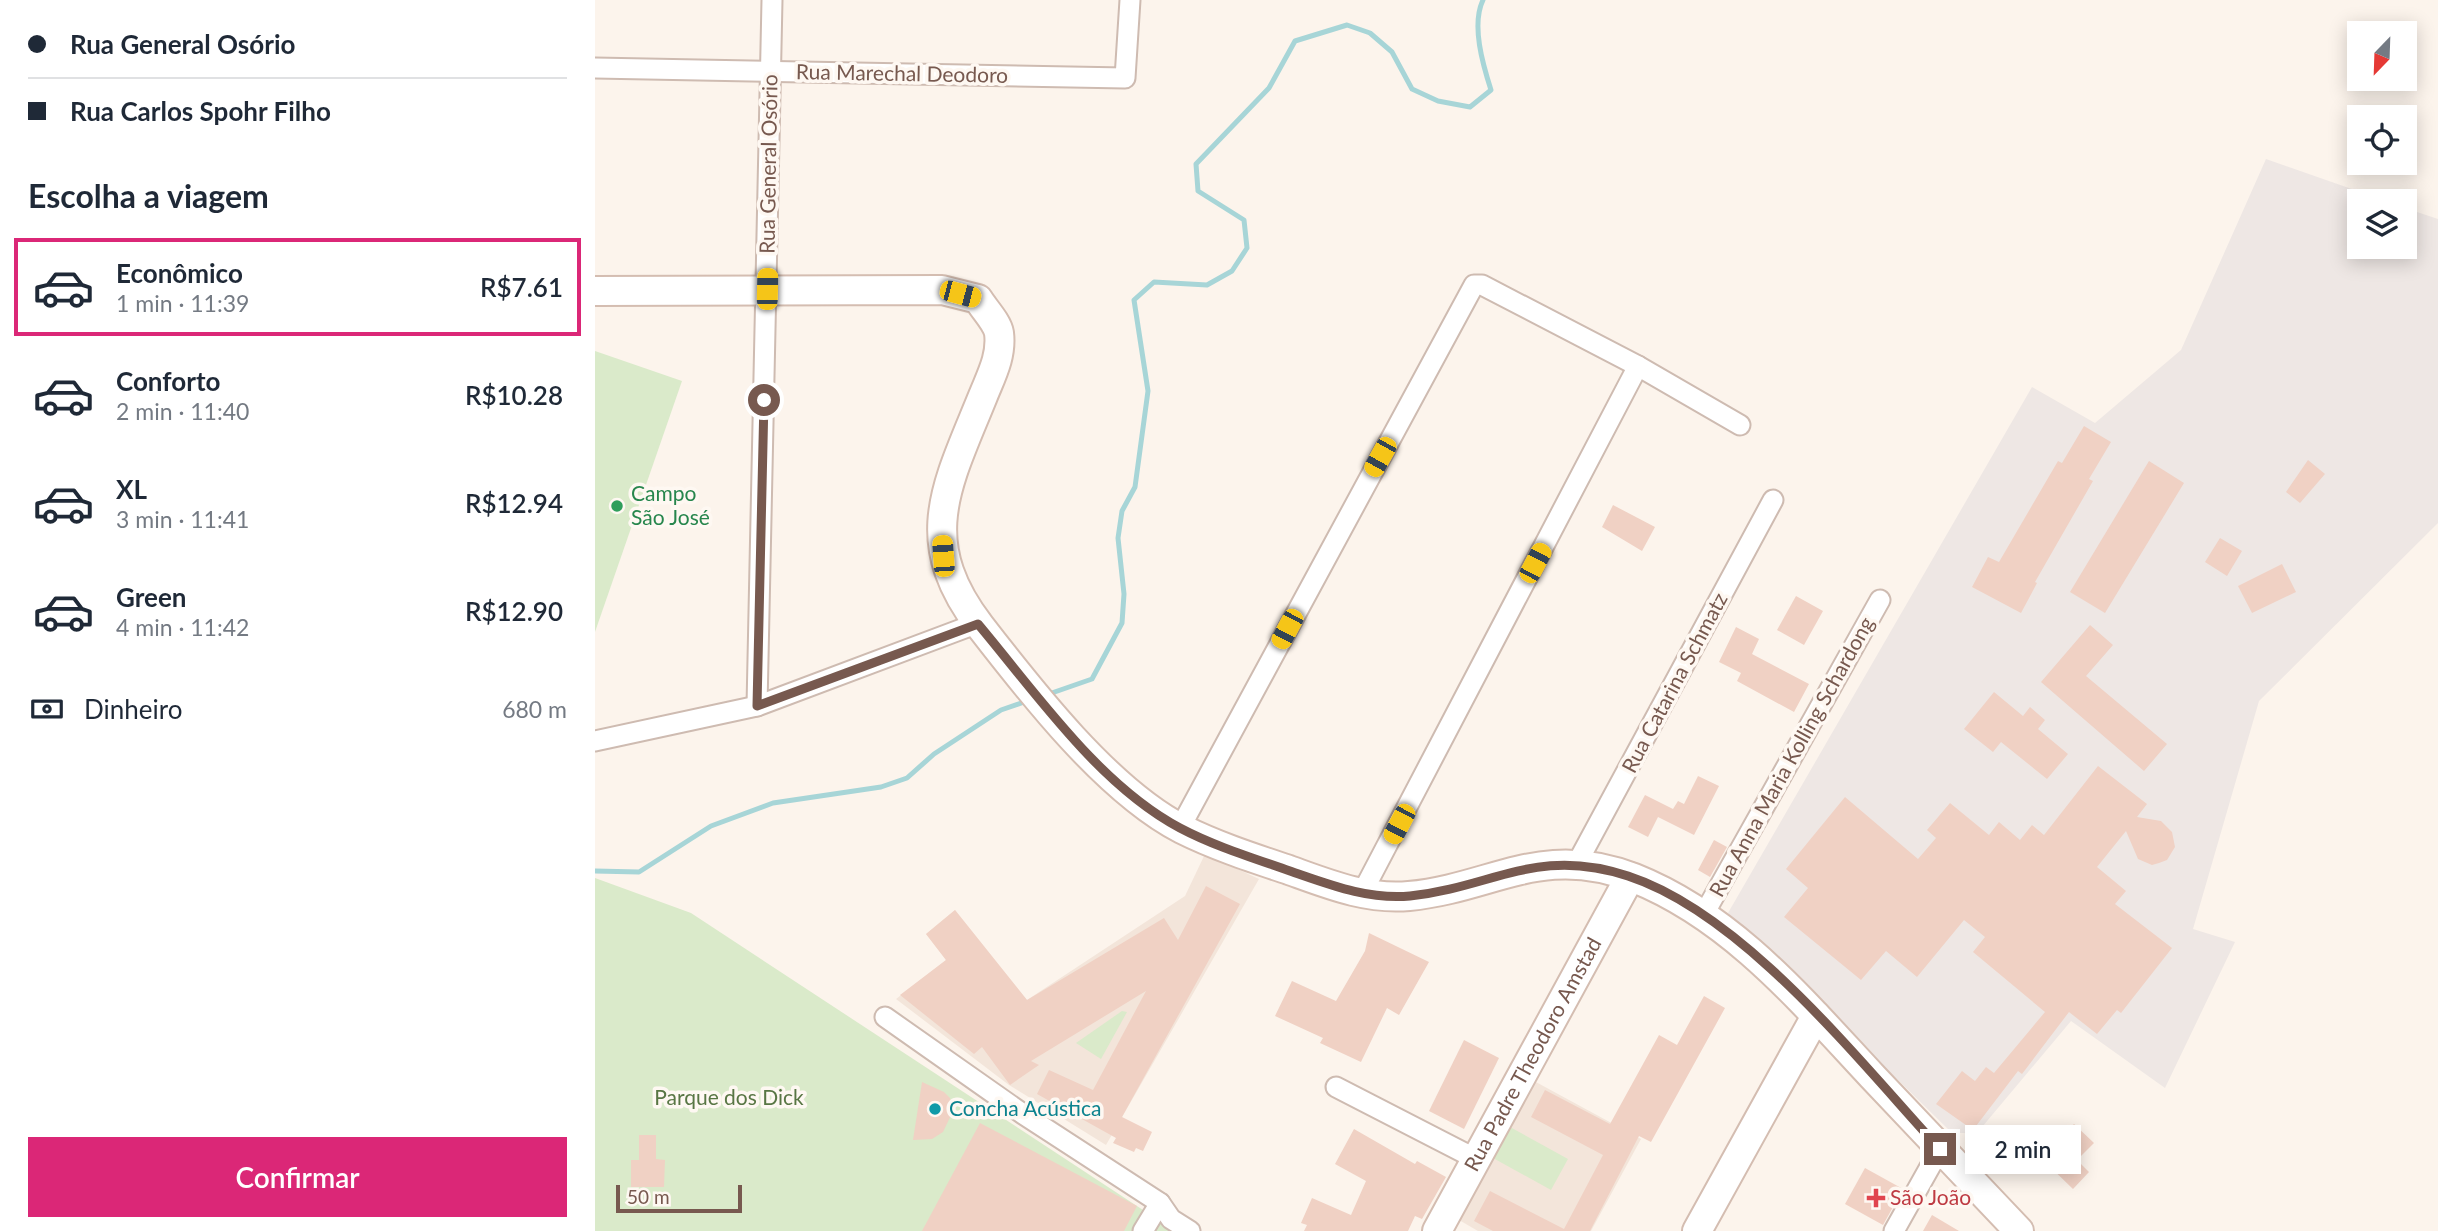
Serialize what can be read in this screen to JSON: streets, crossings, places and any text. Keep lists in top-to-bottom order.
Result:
{
  "streets": {
    "main road": ["Rua Padre Theodoro Amstad"],
    "street": [
      "Rua Marechal Deodoro",
      "Rua General Osório",
      "Rua Catarina Schmatz",
      "Rua Anna Maria Kolling Schardong"
    ]
  },
  "crossings": [
    ["Rua Marechal Deodoro", "Rua General Osório"]
  ],
  "parks": ["Parque dos Dick"],
  "places": {
    "other": ["Campo São José", "Concha Acústica"],
    "health": ["São João"]
  },
  "scale_bar": "50 m",
  "north": "bottom left",
  "page": {
    "banner": ["Rua General Osório", "Rua Carlos Spohr Filho"],
    "heading": "Escolha a viagem",
    "list": [
      {
        "name": "Econômico",
        "note": "1 min · 11:39",
        "value": "R$7.61"
      },
      {
        "name": "Conforto",
        "note": "2 min · 11:40",
        "value": "R$10.28"
      },
      {
        "name": "XL",
        "note": "3 min · 11:41",
        "value": "R$12.94"
      },
      {
        "name": "Green",
        "note": "4 min · 11:42",
        "value": "R$12.90"
      }
    ],
    "pay": ["Dinheiro", "680 m"],
    "buttons": "Confirmar",
    "bubble": "2 min",
    "scale": "50 m"
  }
}
